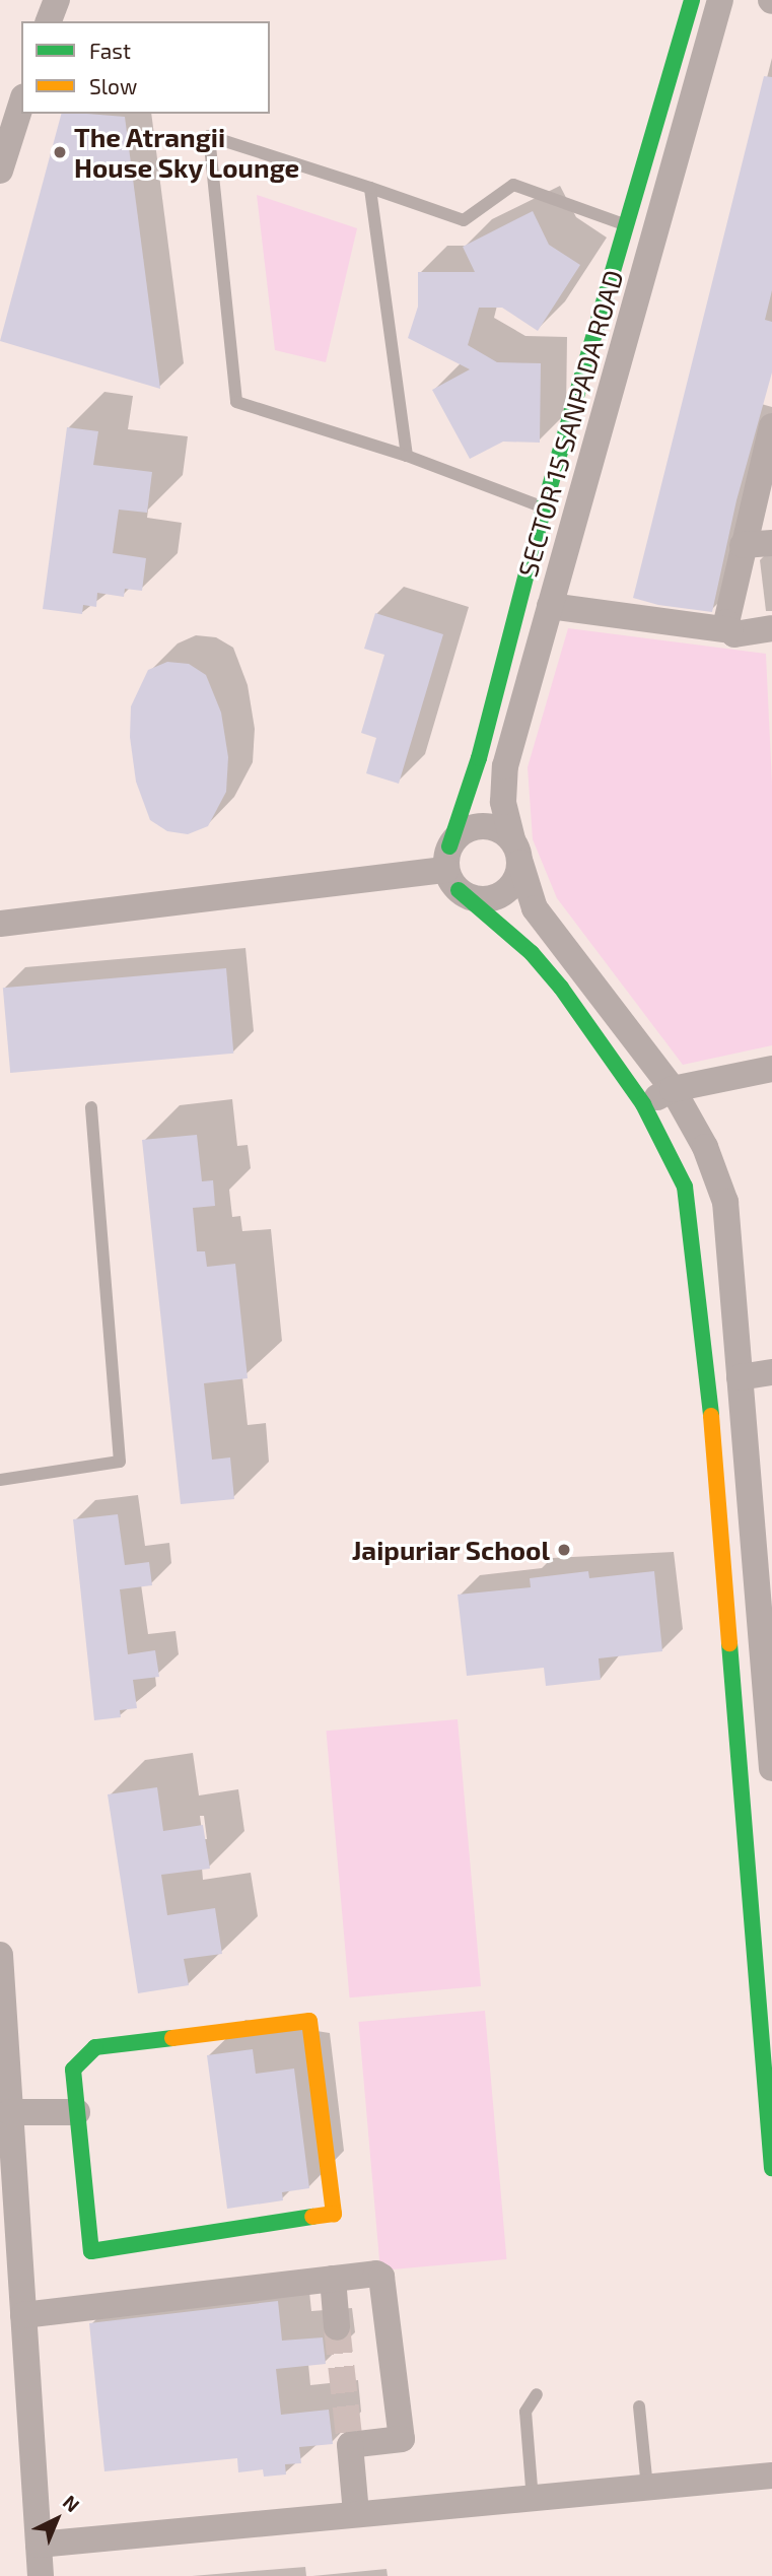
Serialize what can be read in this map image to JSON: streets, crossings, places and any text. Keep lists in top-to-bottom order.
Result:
{
  "streets": {
    "street": ["SECTOR 15 SANPADA ROAD"]
  },
  "places": ["The Atrangii House Sky Lounge", "Jaipuriar School"],
  "legend": ["Fast", "Slow"],
  "north": "top right"
}
